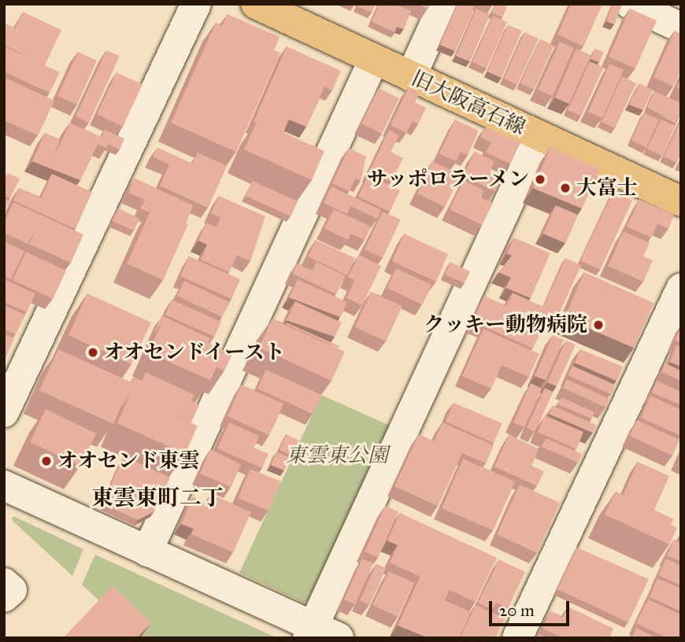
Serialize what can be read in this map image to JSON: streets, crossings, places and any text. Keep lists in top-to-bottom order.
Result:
{
  "streets": {
    "main road": ["旧大阪高石線"]
  },
  "districts": ["東雲東町二丁"],
  "parks": ["東雲東公園"],
  "places": [
    "サッポロラーメン",
    "大富士",
    "クッキー動物病院",
    "オオセンドイースト",
    "オオセンド東雲"
  ],
  "scale_bar": "20 m"
}
